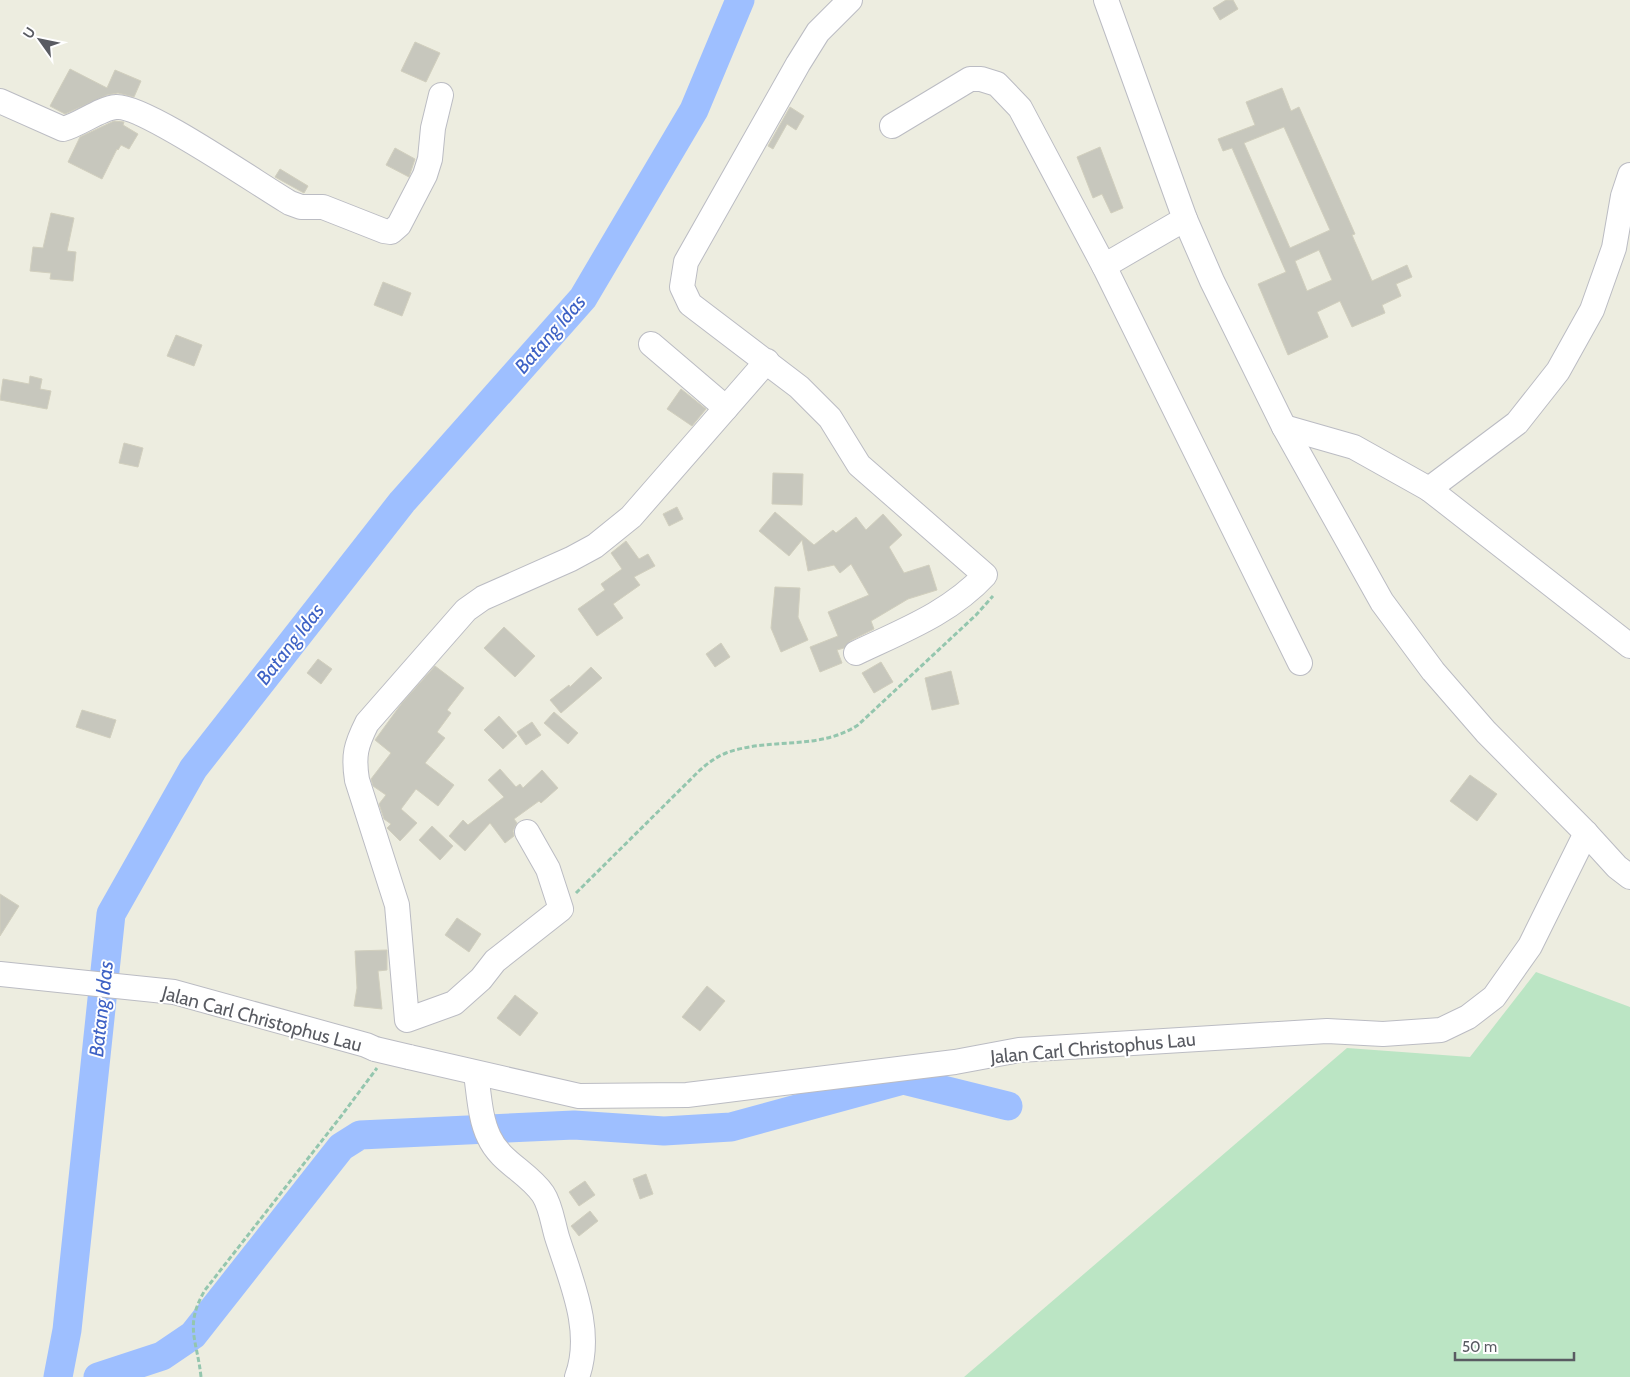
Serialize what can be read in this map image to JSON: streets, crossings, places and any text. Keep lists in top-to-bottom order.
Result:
{
  "streets": {
    "street": ["Jalan Carl Christophus Lau"]
  },
  "water": ["Batang Idas"],
  "scale_bar": "50 m",
  "north": "top left"
}
